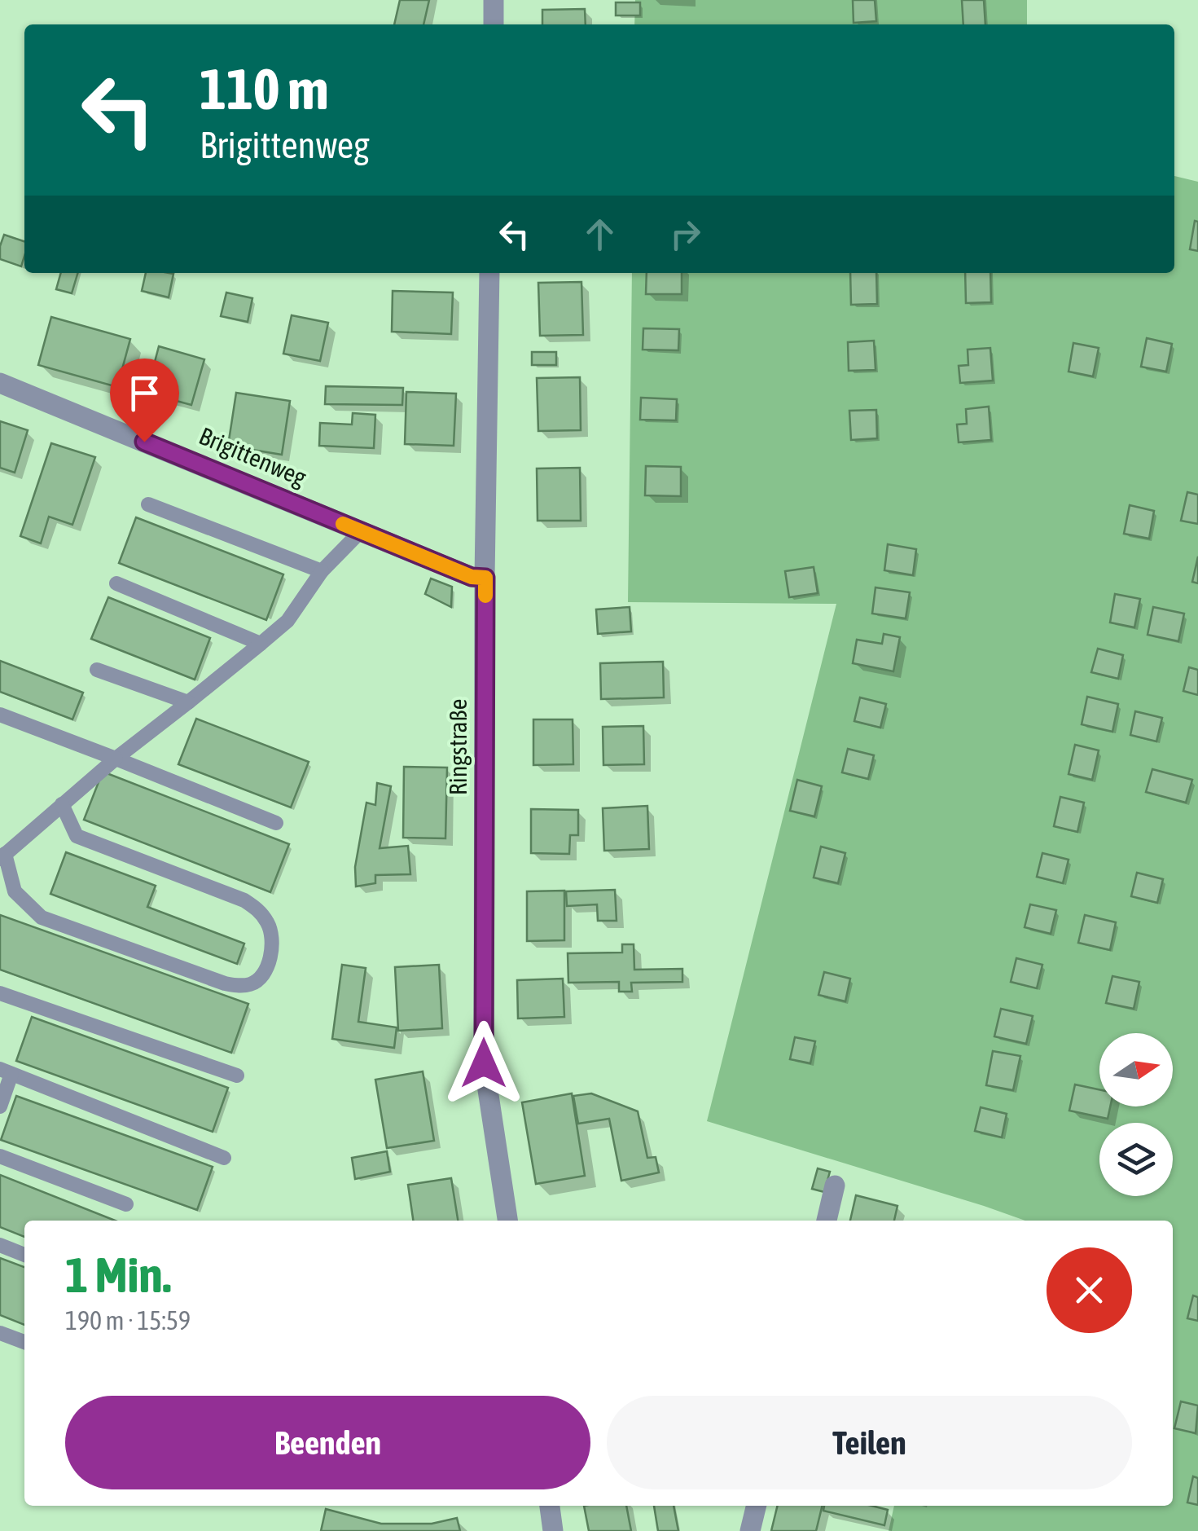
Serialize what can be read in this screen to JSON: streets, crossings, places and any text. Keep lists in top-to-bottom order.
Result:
{
  "streets": {
    "street": ["Brigittenweg", "Ringstraße"]
  },
  "crossings": [
    ["Brigittenweg", "Ringstraße"]
  ],
  "north": "right",
  "page": {
    "turn": ["110 m", "Brigittenweg"],
    "heading": ["1 Min.", "190 m · 15:59"],
    "buttons": ["Beenden", "Teilen"]
  }
}
